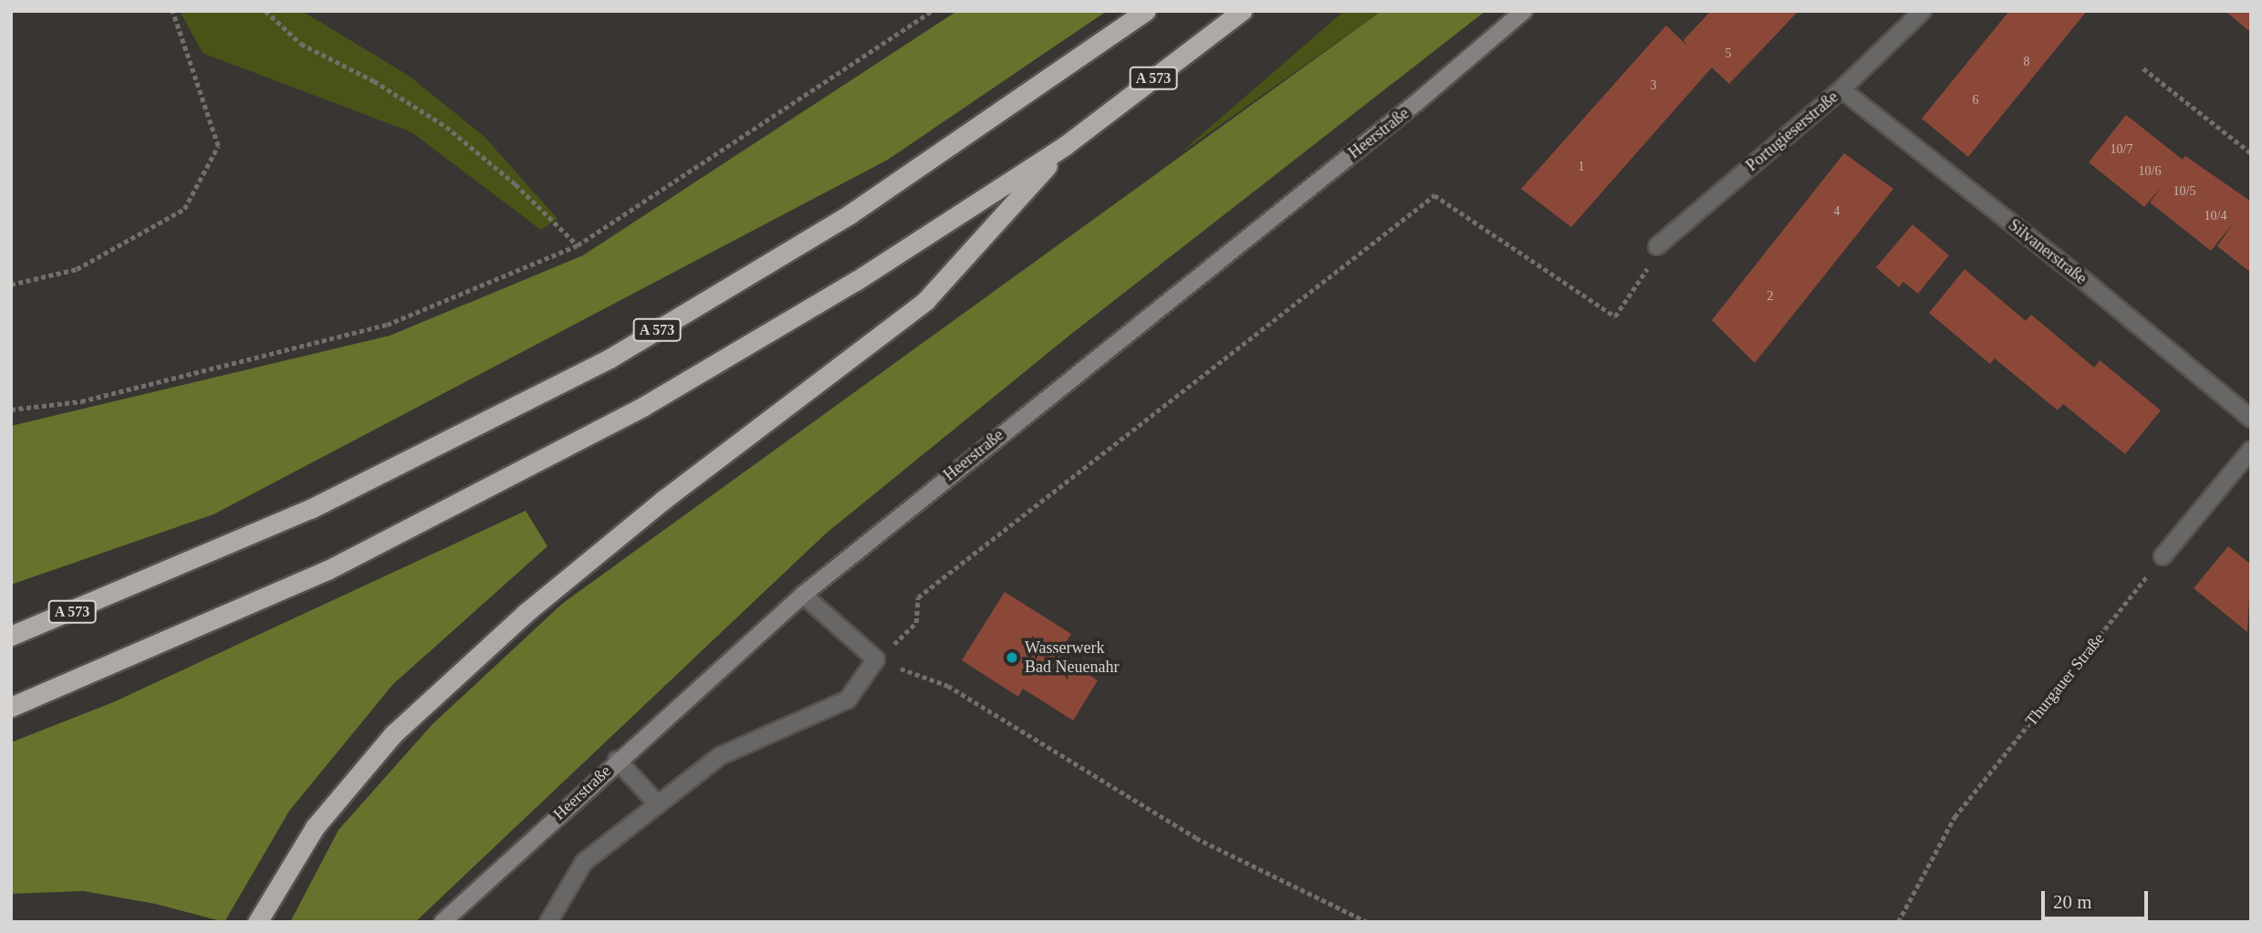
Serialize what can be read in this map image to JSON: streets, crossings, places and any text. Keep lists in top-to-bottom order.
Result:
{
  "streets": {
    "highway": ["A 573"],
    "main road": ["Heerstraße"],
    "street": ["Portugieserstraße", "Silvanerstraße"],
    "path": ["Thurgauer Straße"]
  },
  "crossings": [
    ["Portugieserstraße", "Silvanerstraße"]
  ],
  "places": ["Wasserwerk Bad Neuenahr"],
  "house_numbers": [
    "5",
    "8",
    "3",
    "6",
    "10/7",
    "1",
    "10/6",
    "10/5",
    "4",
    "10/4",
    "2"
  ],
  "scale_bar": "20 m"
}
